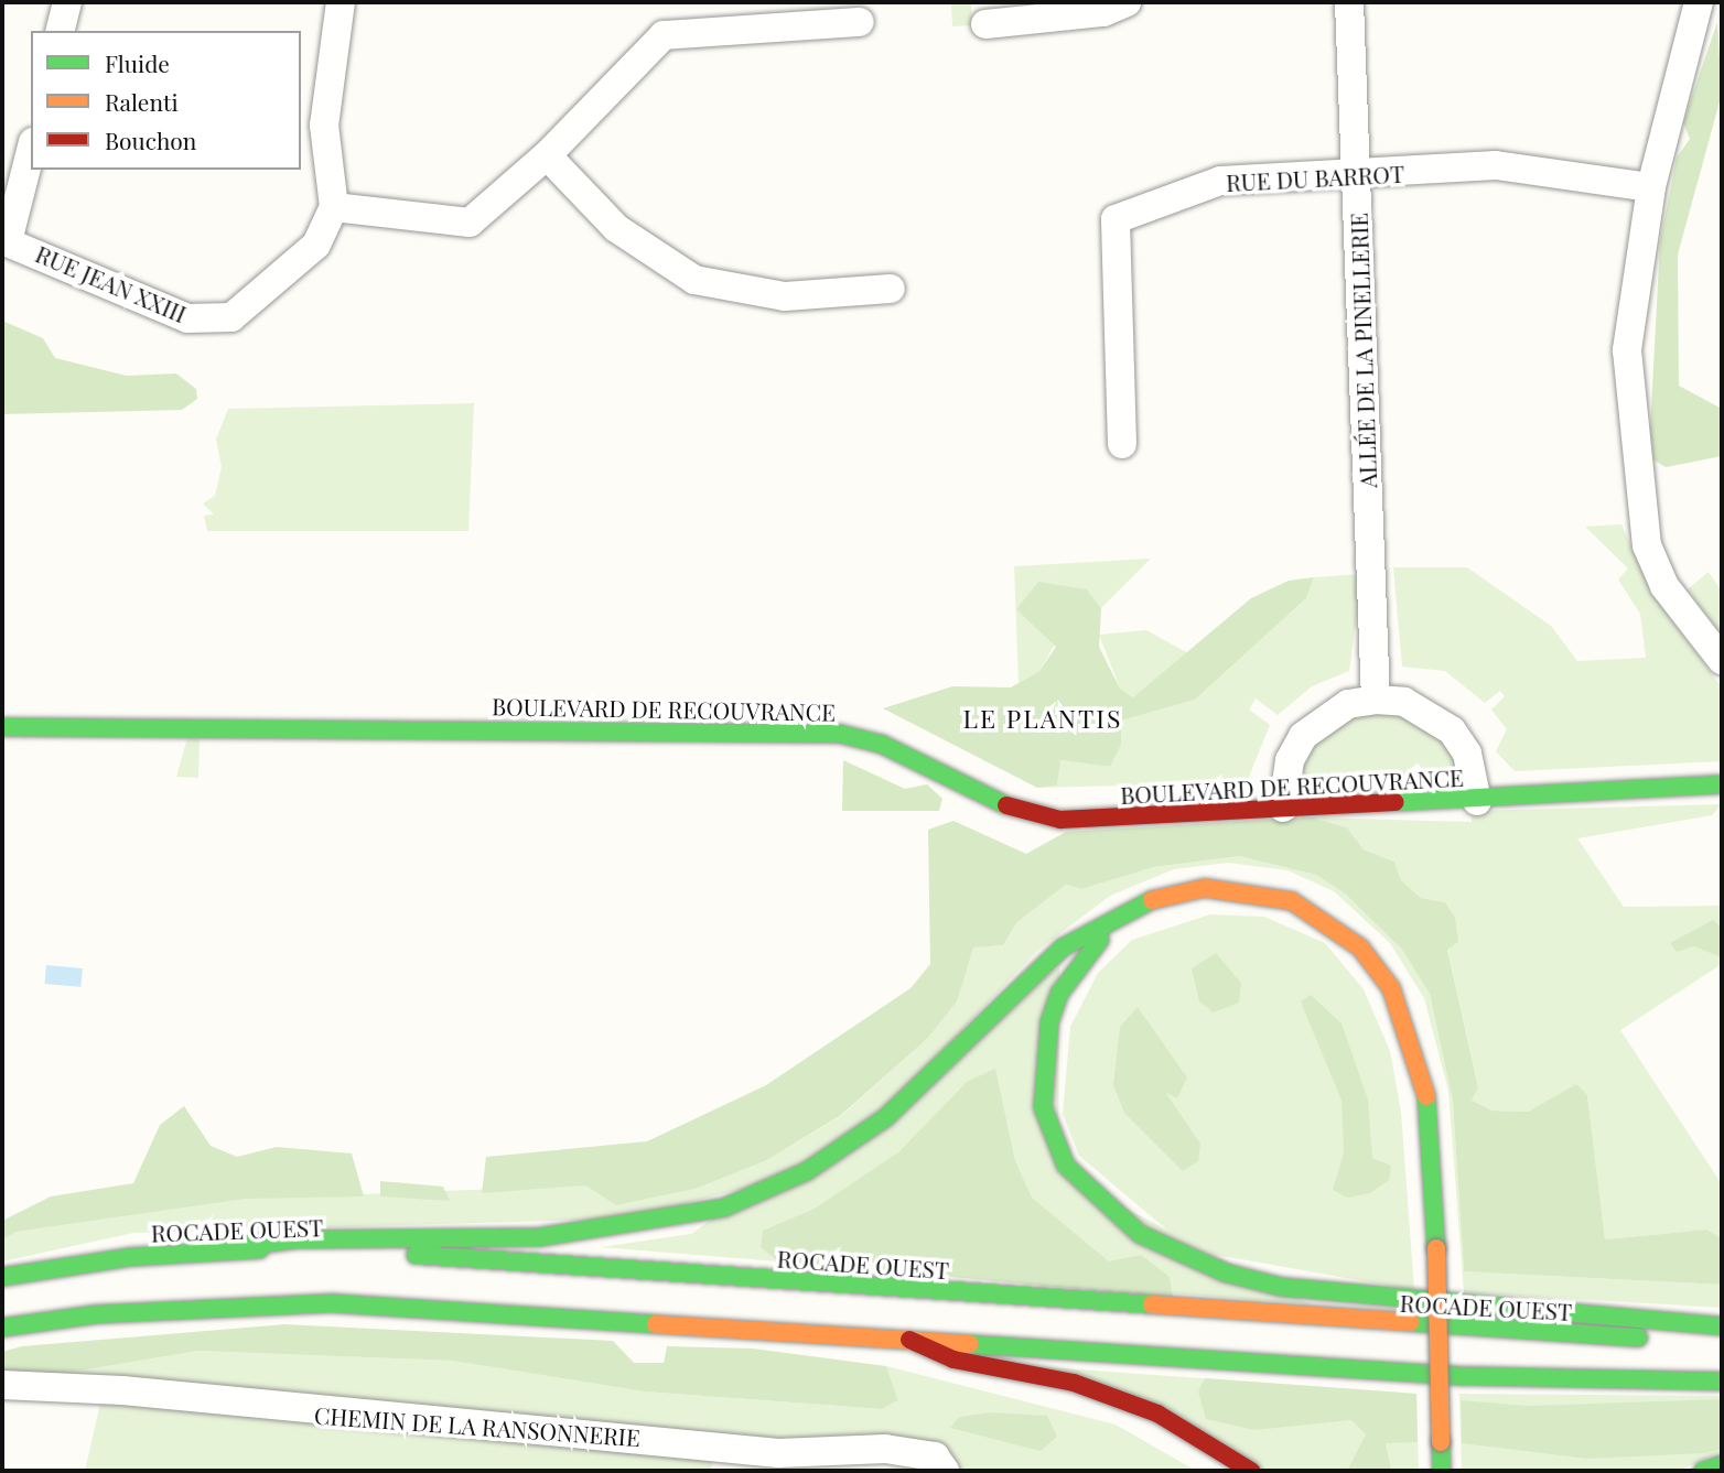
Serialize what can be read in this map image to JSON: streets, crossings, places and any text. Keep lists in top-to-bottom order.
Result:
{
  "streets": {
    "main road": ["BOULEVARD DE RECOUVRANCE", "ROCADE OUEST"],
    "street": [
      "RUE DU BARROT",
      "RUE JEAN XXIII",
      "ALLÉE DE LA PINELLERIE",
      "CHEMIN DE LA RANSONNERIE"
    ]
  },
  "crossings": [
    ["RUE DU BARROT", "ALLÉE DE LA PINELLERIE"]
  ],
  "districts": ["LE PLANTIS"],
  "legend": ["Fluide", "Ralenti", "Bouchon"]
}
